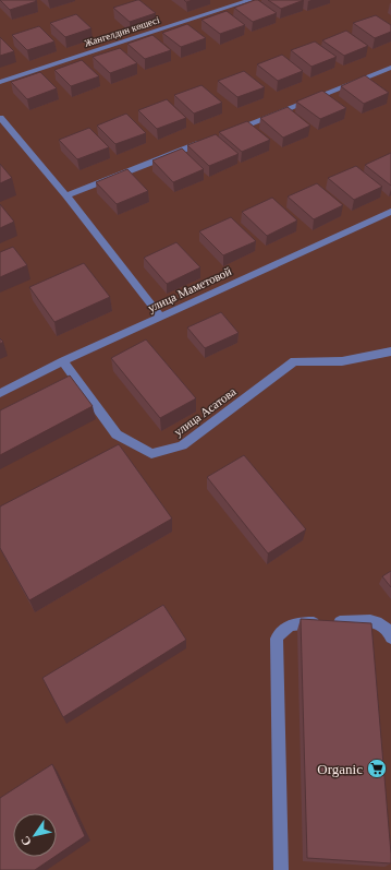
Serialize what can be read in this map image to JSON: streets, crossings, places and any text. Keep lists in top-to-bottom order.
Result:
{
  "streets": {
    "street": ["Жангелдин көшесі", "улица Маметовой", "улица Асатова"]
  },
  "crossings": [
    ["улица Маметовой", "улица Асатова"]
  ],
  "places": {
    "supermarket": ["Organic"]
  },
  "north": "bottom left"
}
